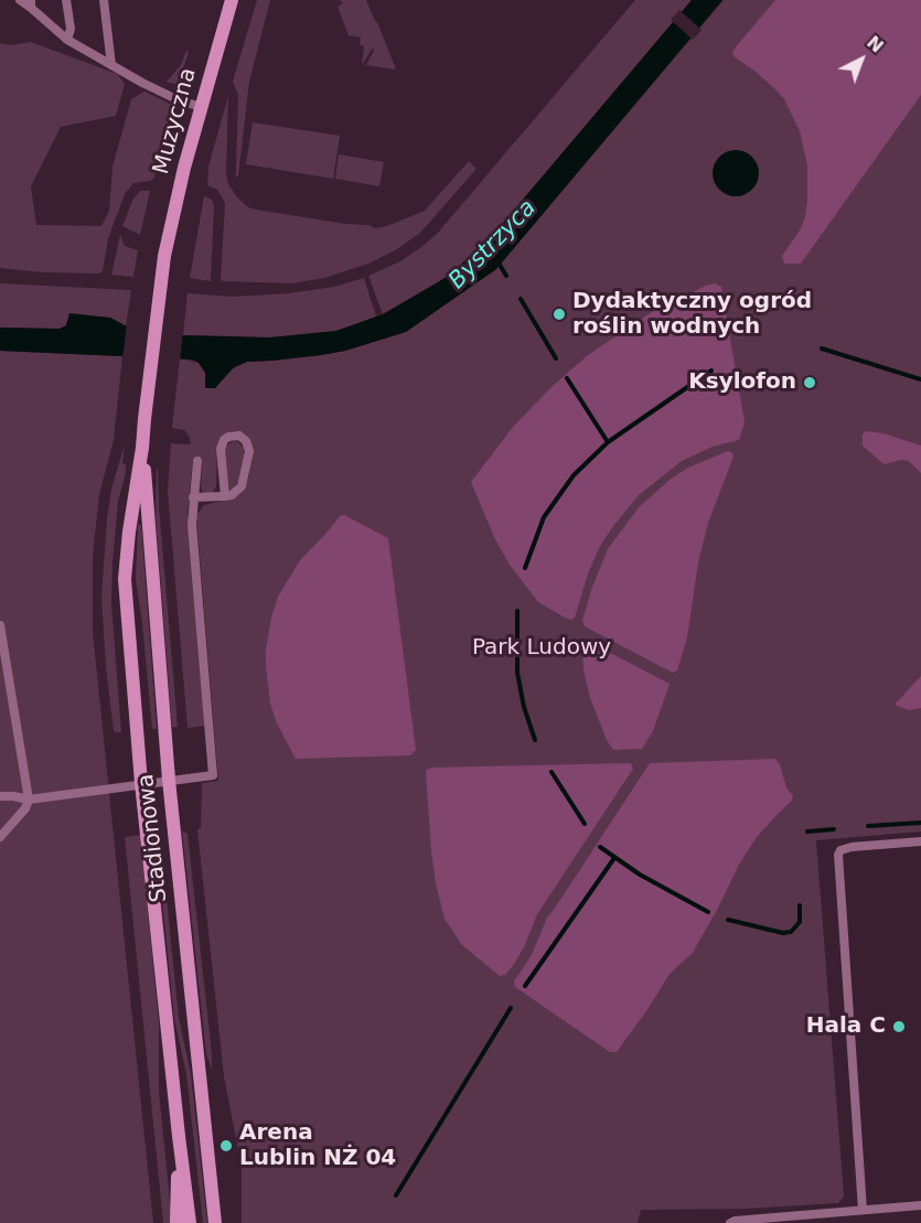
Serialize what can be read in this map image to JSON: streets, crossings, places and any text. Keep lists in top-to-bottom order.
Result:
{
  "streets": {
    "street": ["Muzyczna", "Stadionowa"]
  },
  "crossings": [
    ["Muzyczna", "Stadionowa"]
  ],
  "water": ["Bystrzyca"],
  "parks": ["Park Ludowy"],
  "places": [
    "Dydaktyczny ogród roślin wodnych",
    "Ksylofon",
    "Hala C",
    "Arena Lublin NŻ 04"
  ],
  "north": "top right"
}
